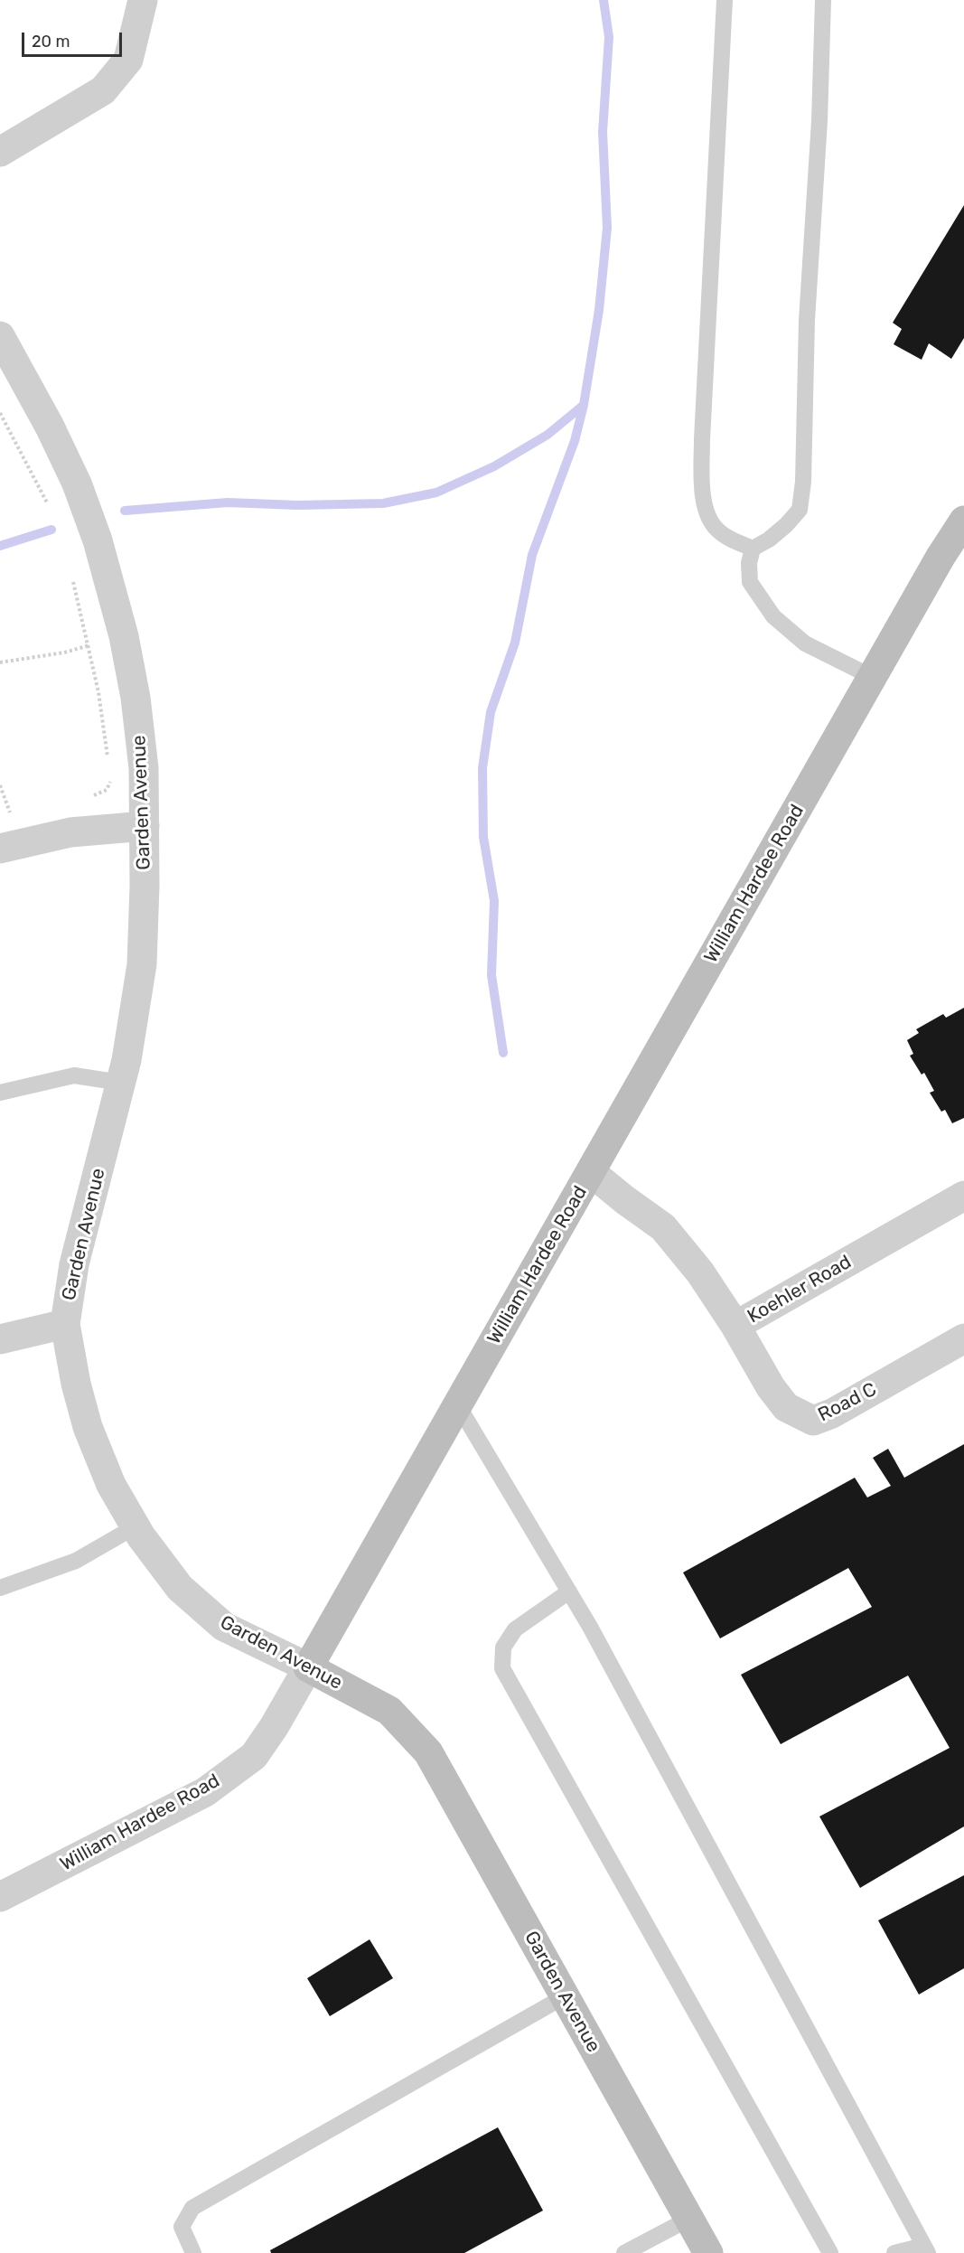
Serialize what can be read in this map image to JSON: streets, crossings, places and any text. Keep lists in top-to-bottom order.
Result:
{
  "streets": {
    "street": [
      "Garden Avenue",
      "William Hardee Road",
      "Koehler Road",
      "Road C"
    ]
  },
  "crossings": [
    ["Garden Avenue", "William Hardee Road"],
    ["William Hardee Road", "Koehler Road"],
    ["Koehler Road", "Road C"]
  ],
  "scale_bar": "20 m"
}
